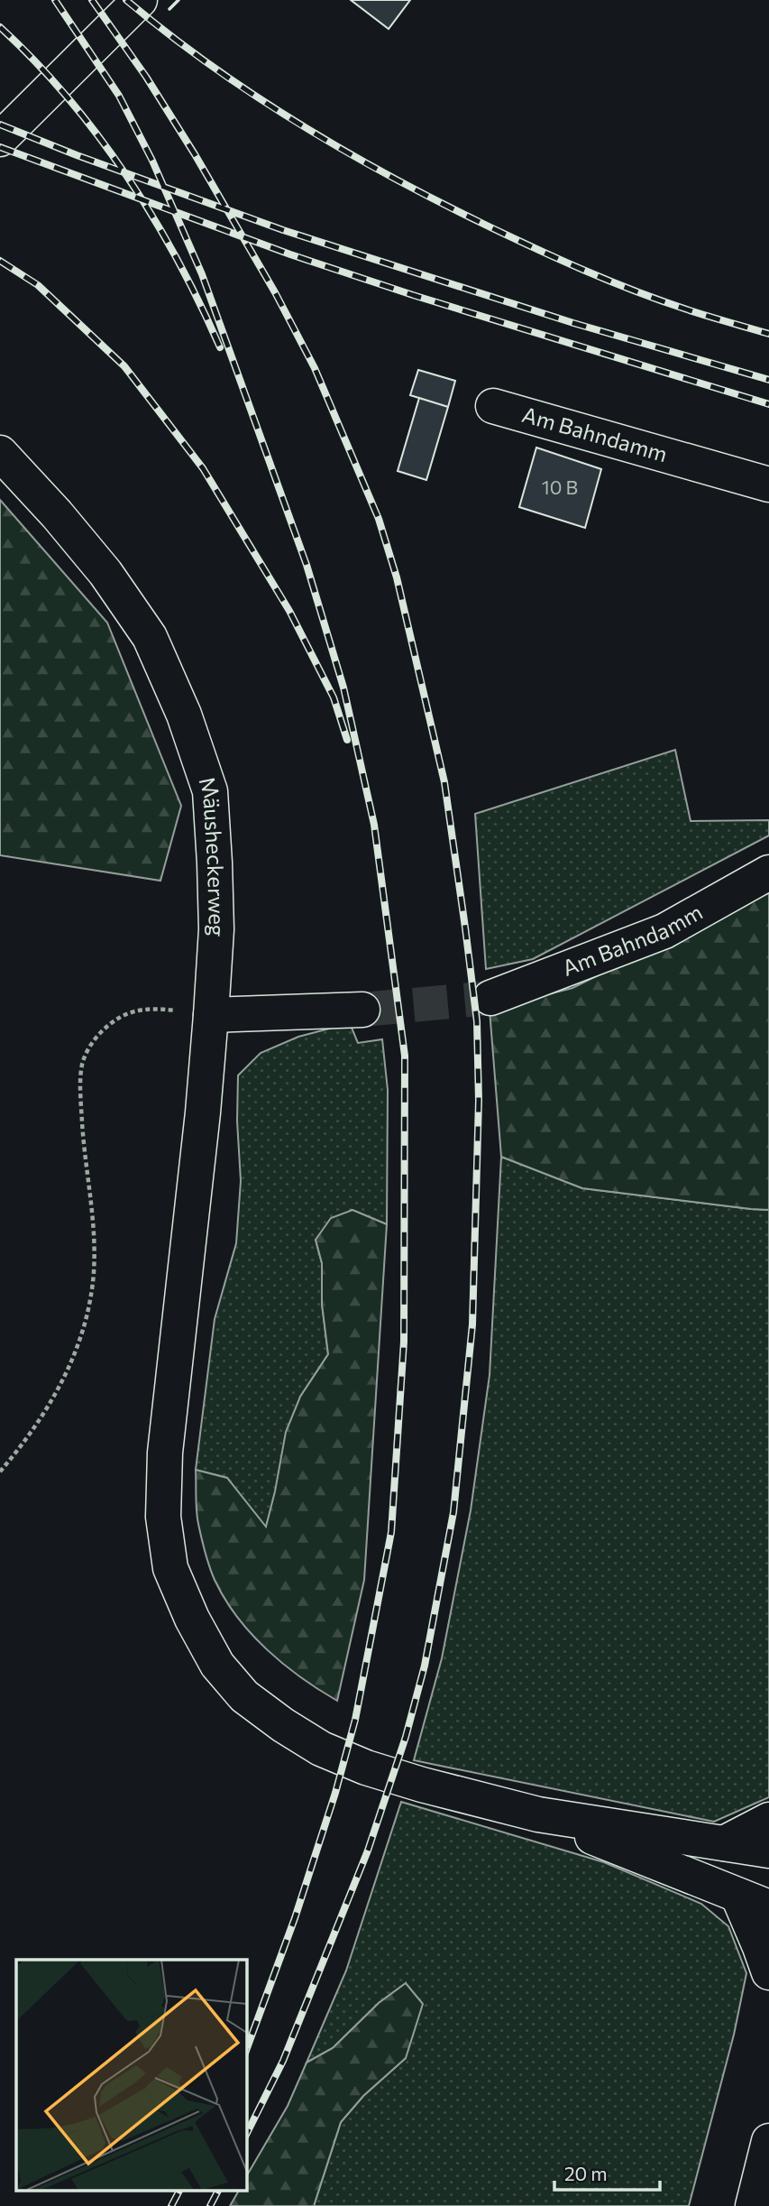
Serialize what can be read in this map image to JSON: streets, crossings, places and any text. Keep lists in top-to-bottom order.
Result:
{
  "streets": {
    "street": ["Am Bahndamm", "Mäusheckerweg"]
  },
  "house_numbers": ["10 B"],
  "scale_bar": "20 m"
}
